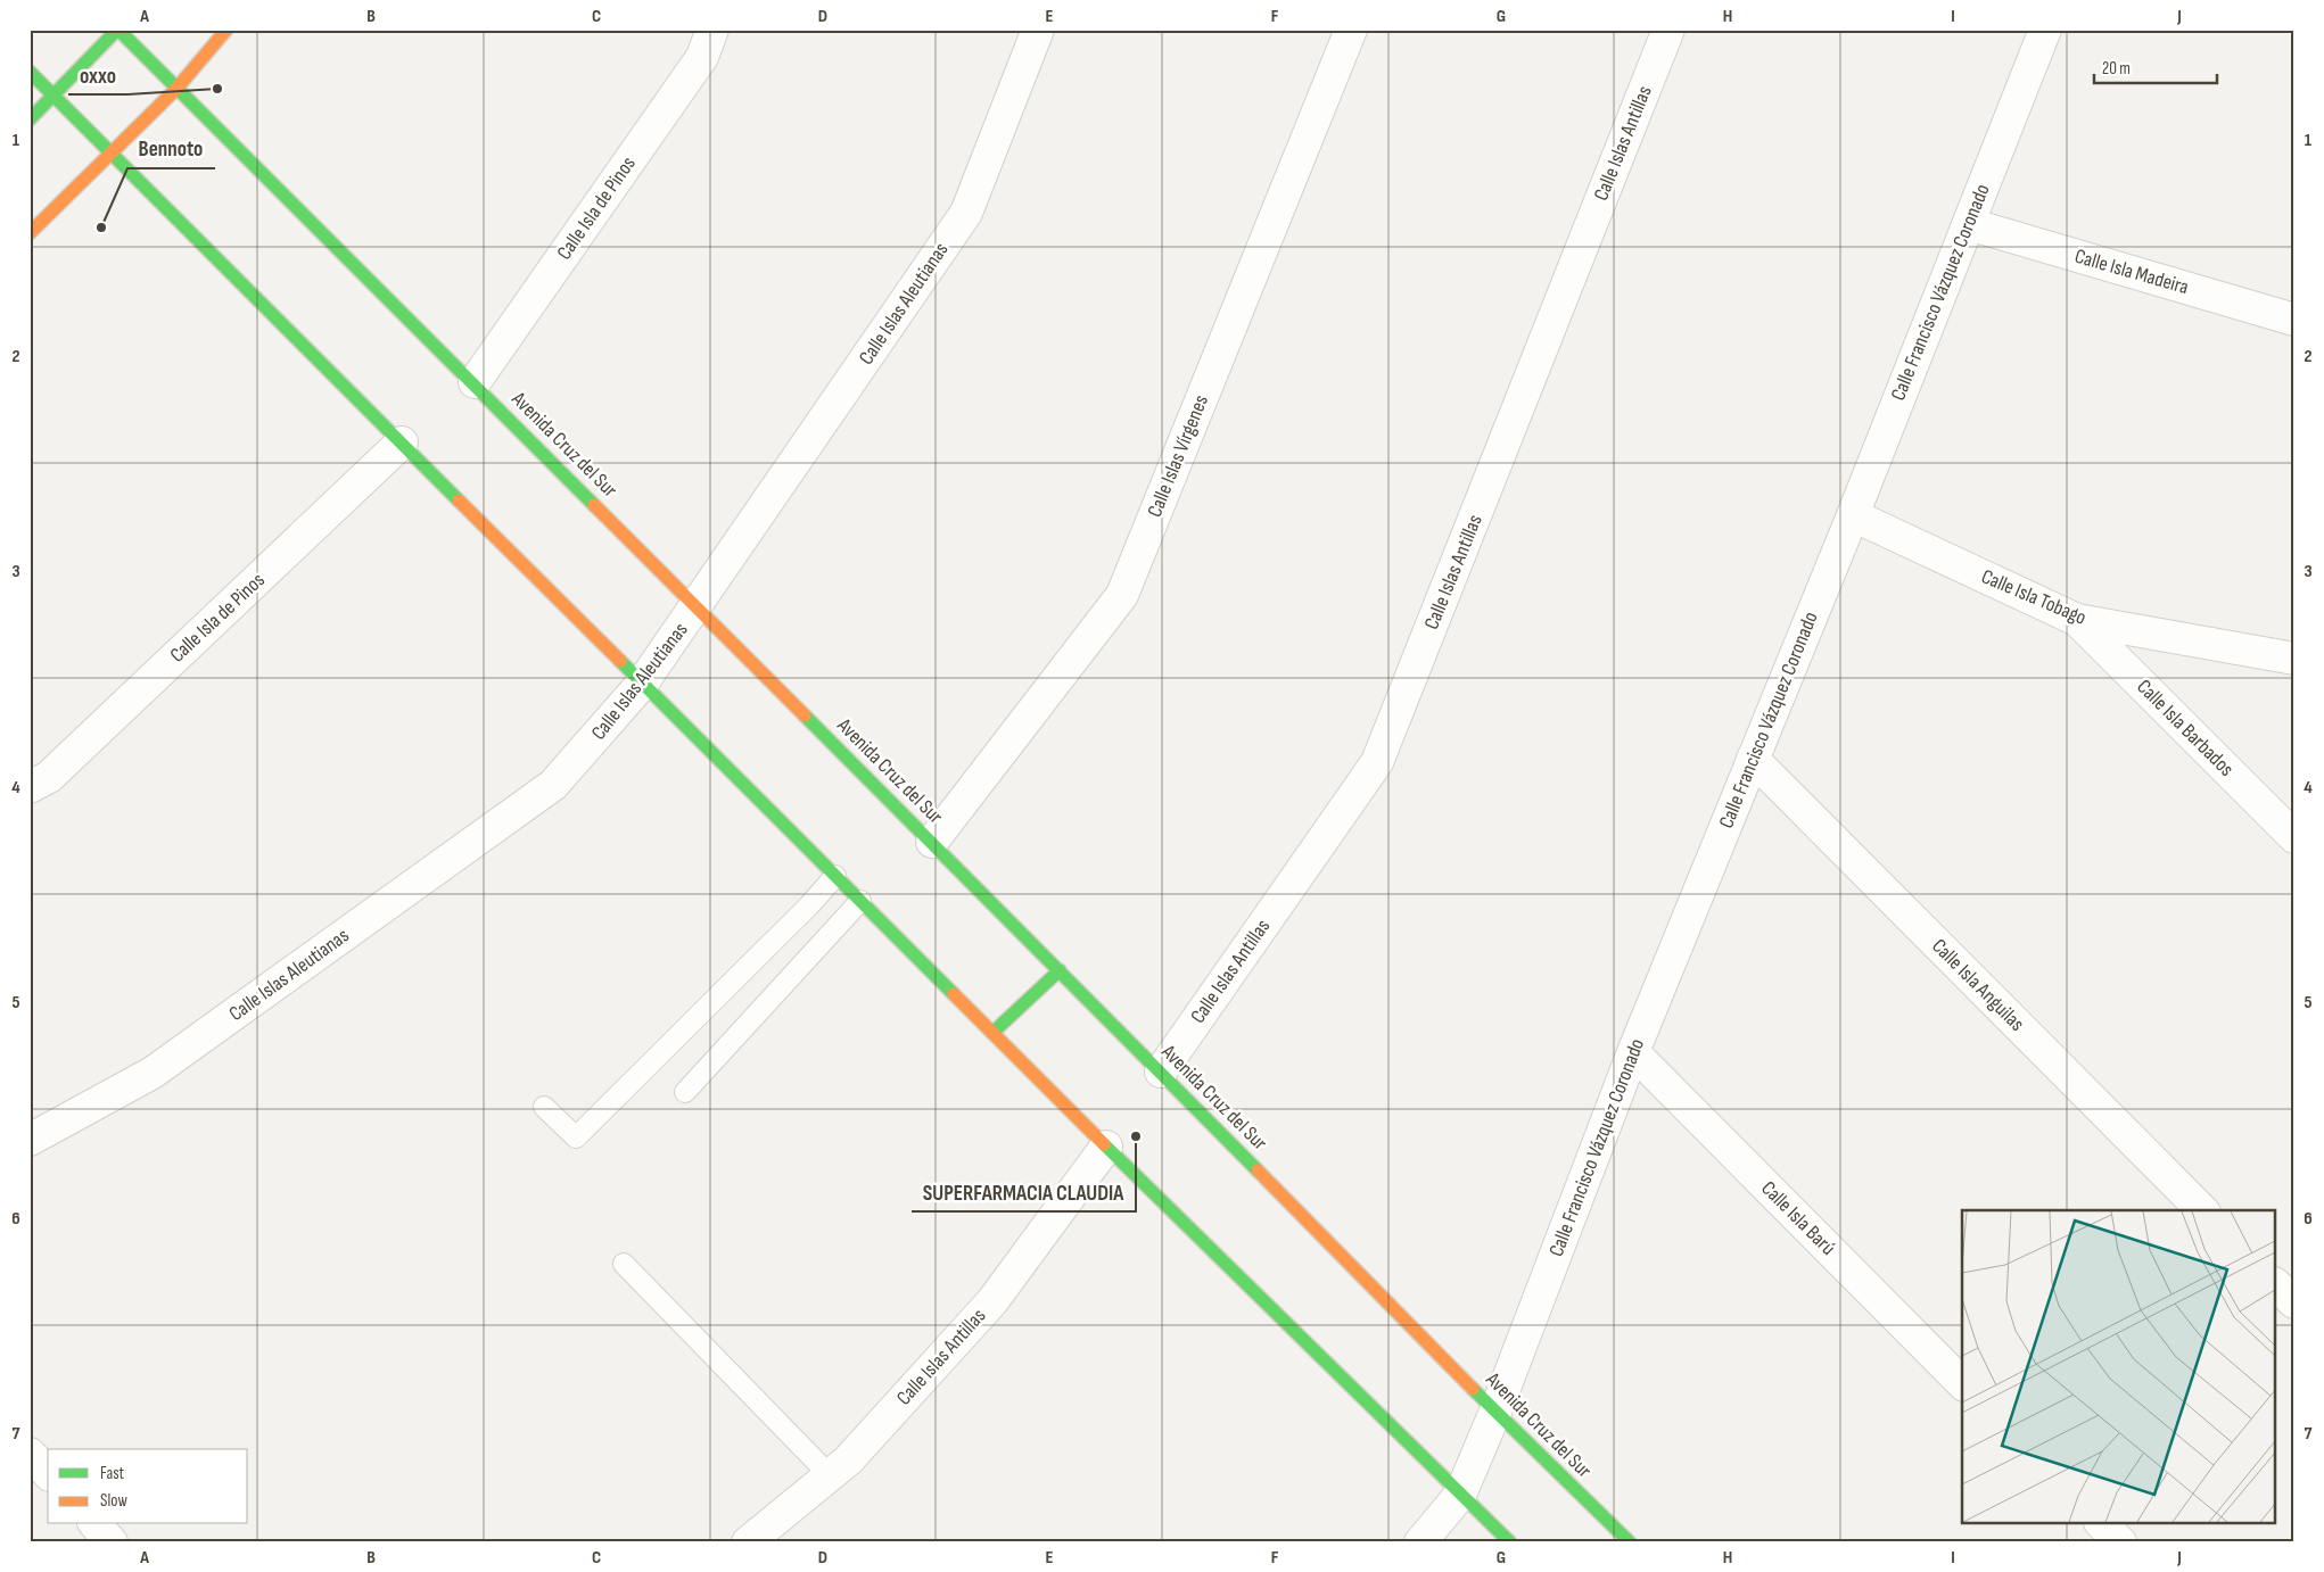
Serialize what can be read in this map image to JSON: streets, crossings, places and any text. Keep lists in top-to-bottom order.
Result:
{
  "streets": {
    "main road": ["Avenida Cruz del Sur"],
    "street": [
      "Calle Islas Antillas",
      "Calle Isla de Pinos",
      "Calle Isla Madeira",
      "Calle Francisco Vázquez Coronado",
      "Calle Islas Aleutianas",
      "Calle Islas Vírgenes",
      "Calle Isla Tobago",
      "Calle Isla Barbados",
      "Calle Isla Anguilas",
      "Calle Isla Barú"
    ]
  },
  "crossings": [
    ["Calle Islas Antillas", "Avenida Cruz del Sur"],
    ["Calle Isla de Pinos", "Avenida Cruz del Sur"],
    ["Calle Isla Madeira", "Calle Francisco Vázquez Coronado"],
    ["Calle Francisco Vázquez Coronado", "Avenida Cruz del Sur"],
    ["Calle Francisco Vázquez Coronado", "Calle Isla Tobago"],
    ["Calle Francisco Vázquez Coronado", "Calle Isla Anguilas"],
    ["Calle Francisco Vázquez Coronado", "Calle Isla Barú"],
    ["Calle Islas Aleutianas", "Avenida Cruz del Sur"],
    ["Avenida Cruz del Sur", "Calle Islas Vírgenes"],
    ["Calle Isla Tobago", "Calle Isla Barbados"]
  ],
  "places": ["oxxo", "Bennoto", "SUPERFARMACIA CLAUDIA"],
  "legend": ["Fast", "Slow"],
  "scale_bar": "20 m",
  "grid": {
    "columns": [
      "A",
      "B",
      "C",
      "D",
      "E",
      "F",
      "G",
      "H",
      "I",
      "J"
    ],
    "rows": [
      "1",
      "2",
      "3",
      "4",
      "5",
      "6",
      "7"
    ]
  }
}
